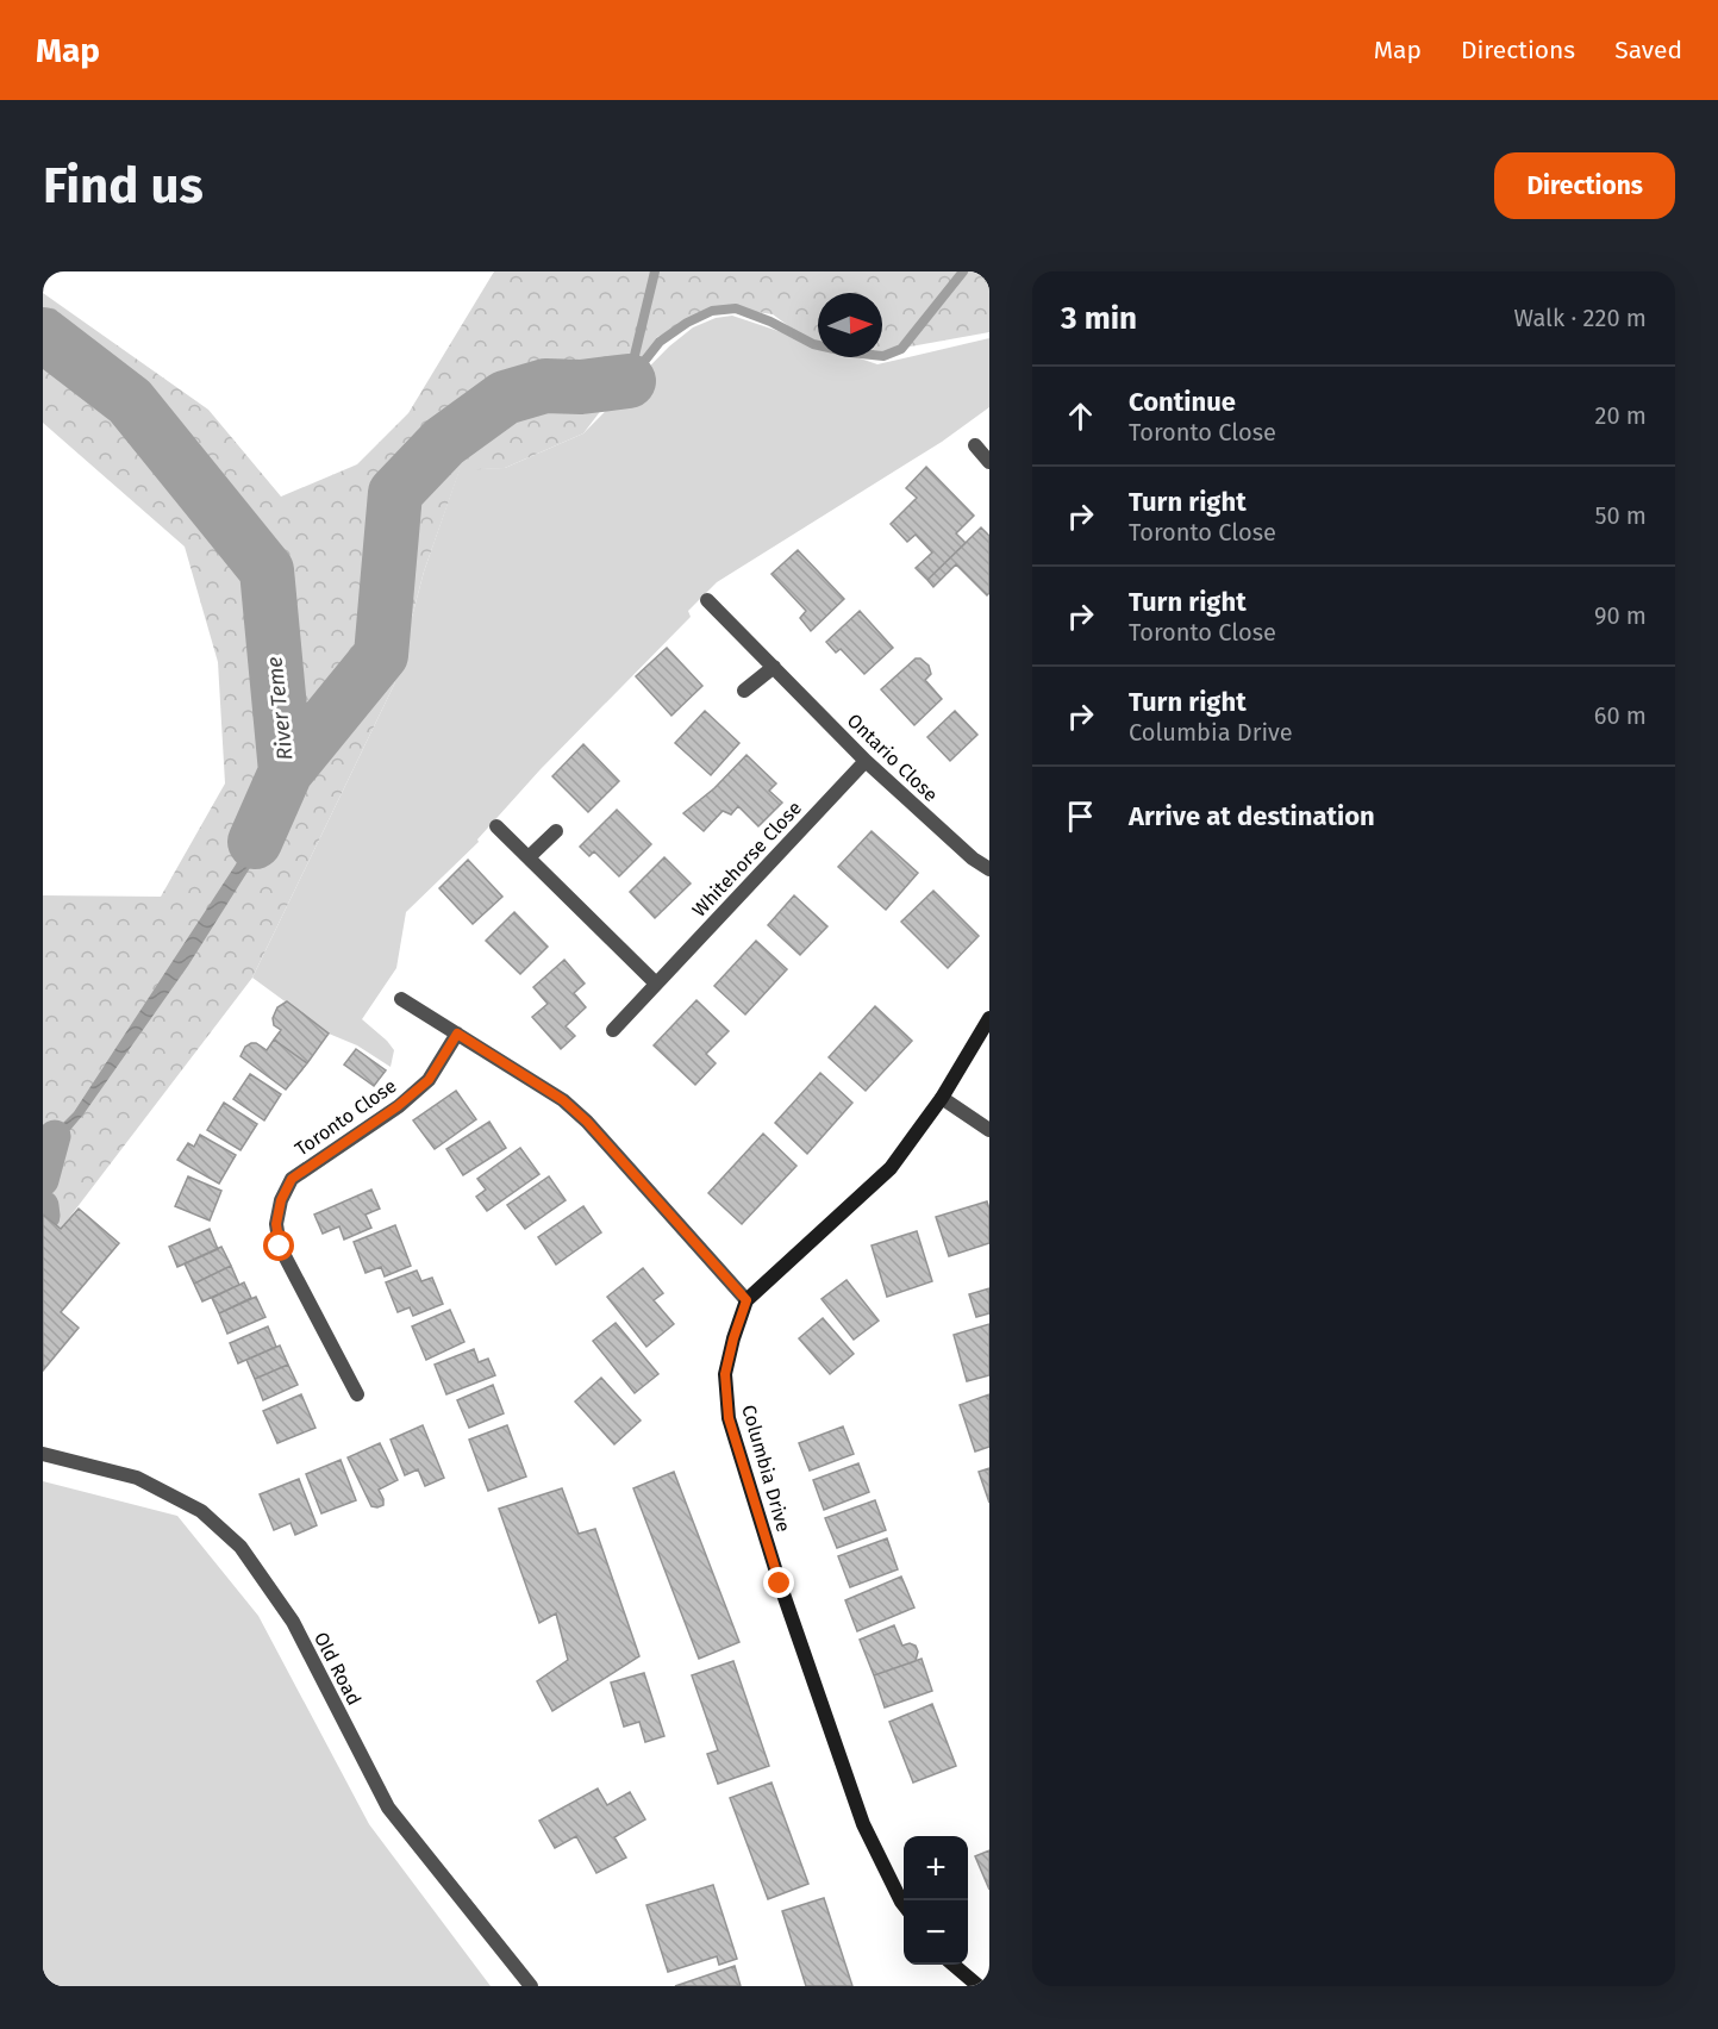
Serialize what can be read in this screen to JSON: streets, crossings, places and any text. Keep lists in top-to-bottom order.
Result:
{
  "streets": {
    "street": [
      "Ontario Close",
      "Whitehorse Close",
      "Toronto Close",
      "Columbia Drive",
      "Old Road"
    ]
  },
  "crossings": [
    ["Ontario Close", "Whitehorse Close"]
  ],
  "water": ["River Teme"],
  "north": "right",
  "page": {
    "header": "Map",
    "nav": ["Map", "Directions", "Saved"],
    "buttons": "Directions",
    "title": "Find us",
    "heading": ["3 min", "Walk · 220 m"],
    "list": [
      ["Continue", "Toronto Close", "20 m"],
      ["Turn right", "Toronto Close", "50 m"],
      ["Turn right", "Toronto Close", "90 m"],
      ["Turn right", "Columbia Drive", "60 m"],
      "Arrive at destination"
    ],
    "map_buttons": ["+", "−"]
  }
}
